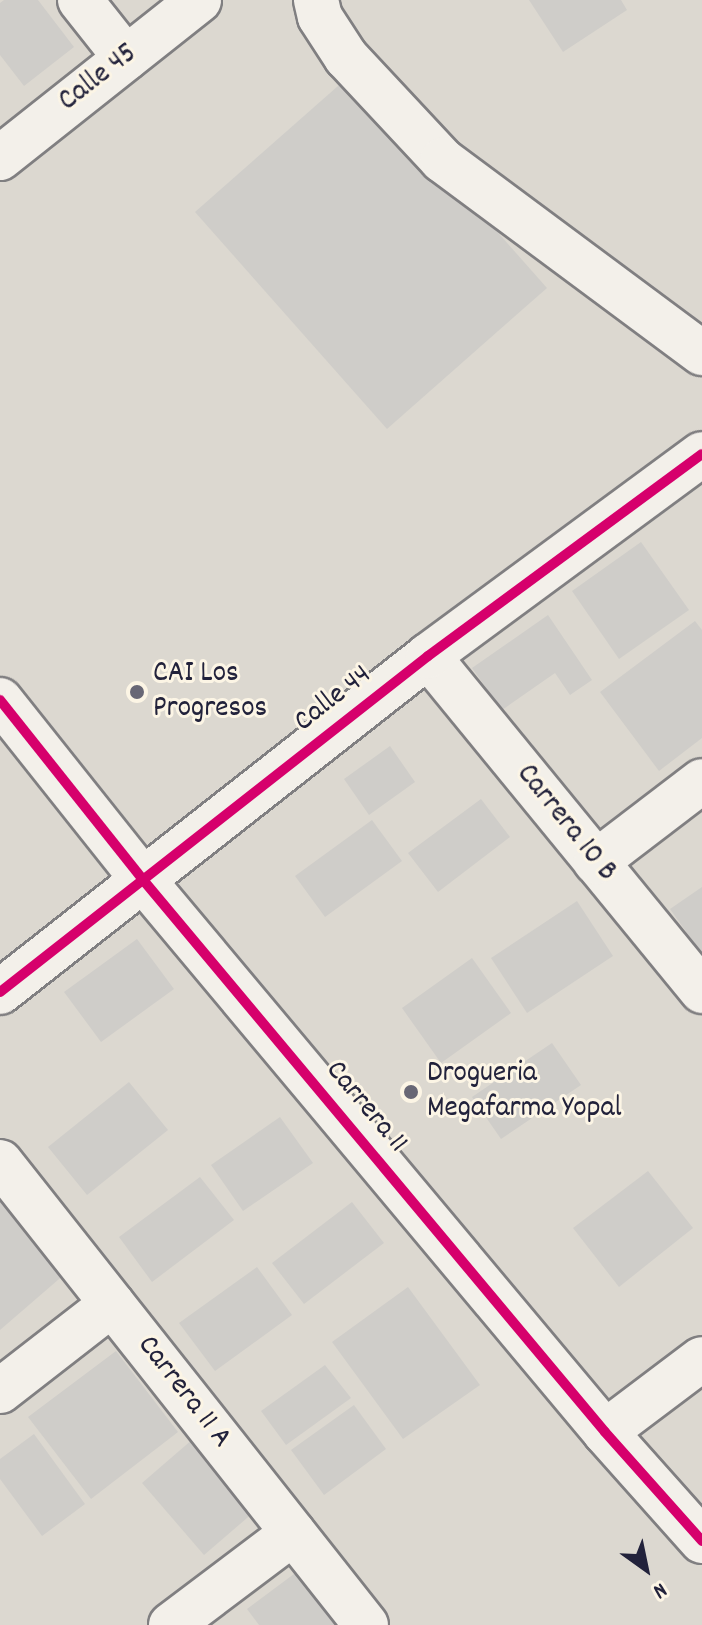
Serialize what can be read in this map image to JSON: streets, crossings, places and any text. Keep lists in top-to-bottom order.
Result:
{
  "streets": {
    "street": [
      "Calle 45",
      "Calle 44",
      "Carrera 10 B",
      "Carrera 11",
      "Carrera 11 A"
    ]
  },
  "crossings": [
    ["Calle 44", "Carrera 10 B"],
    ["Calle 44", "Carrera 11"]
  ],
  "places": ["CAI Los Progresos", "Drogueria Megafarma Yopal"],
  "north": "bottom right"
}
